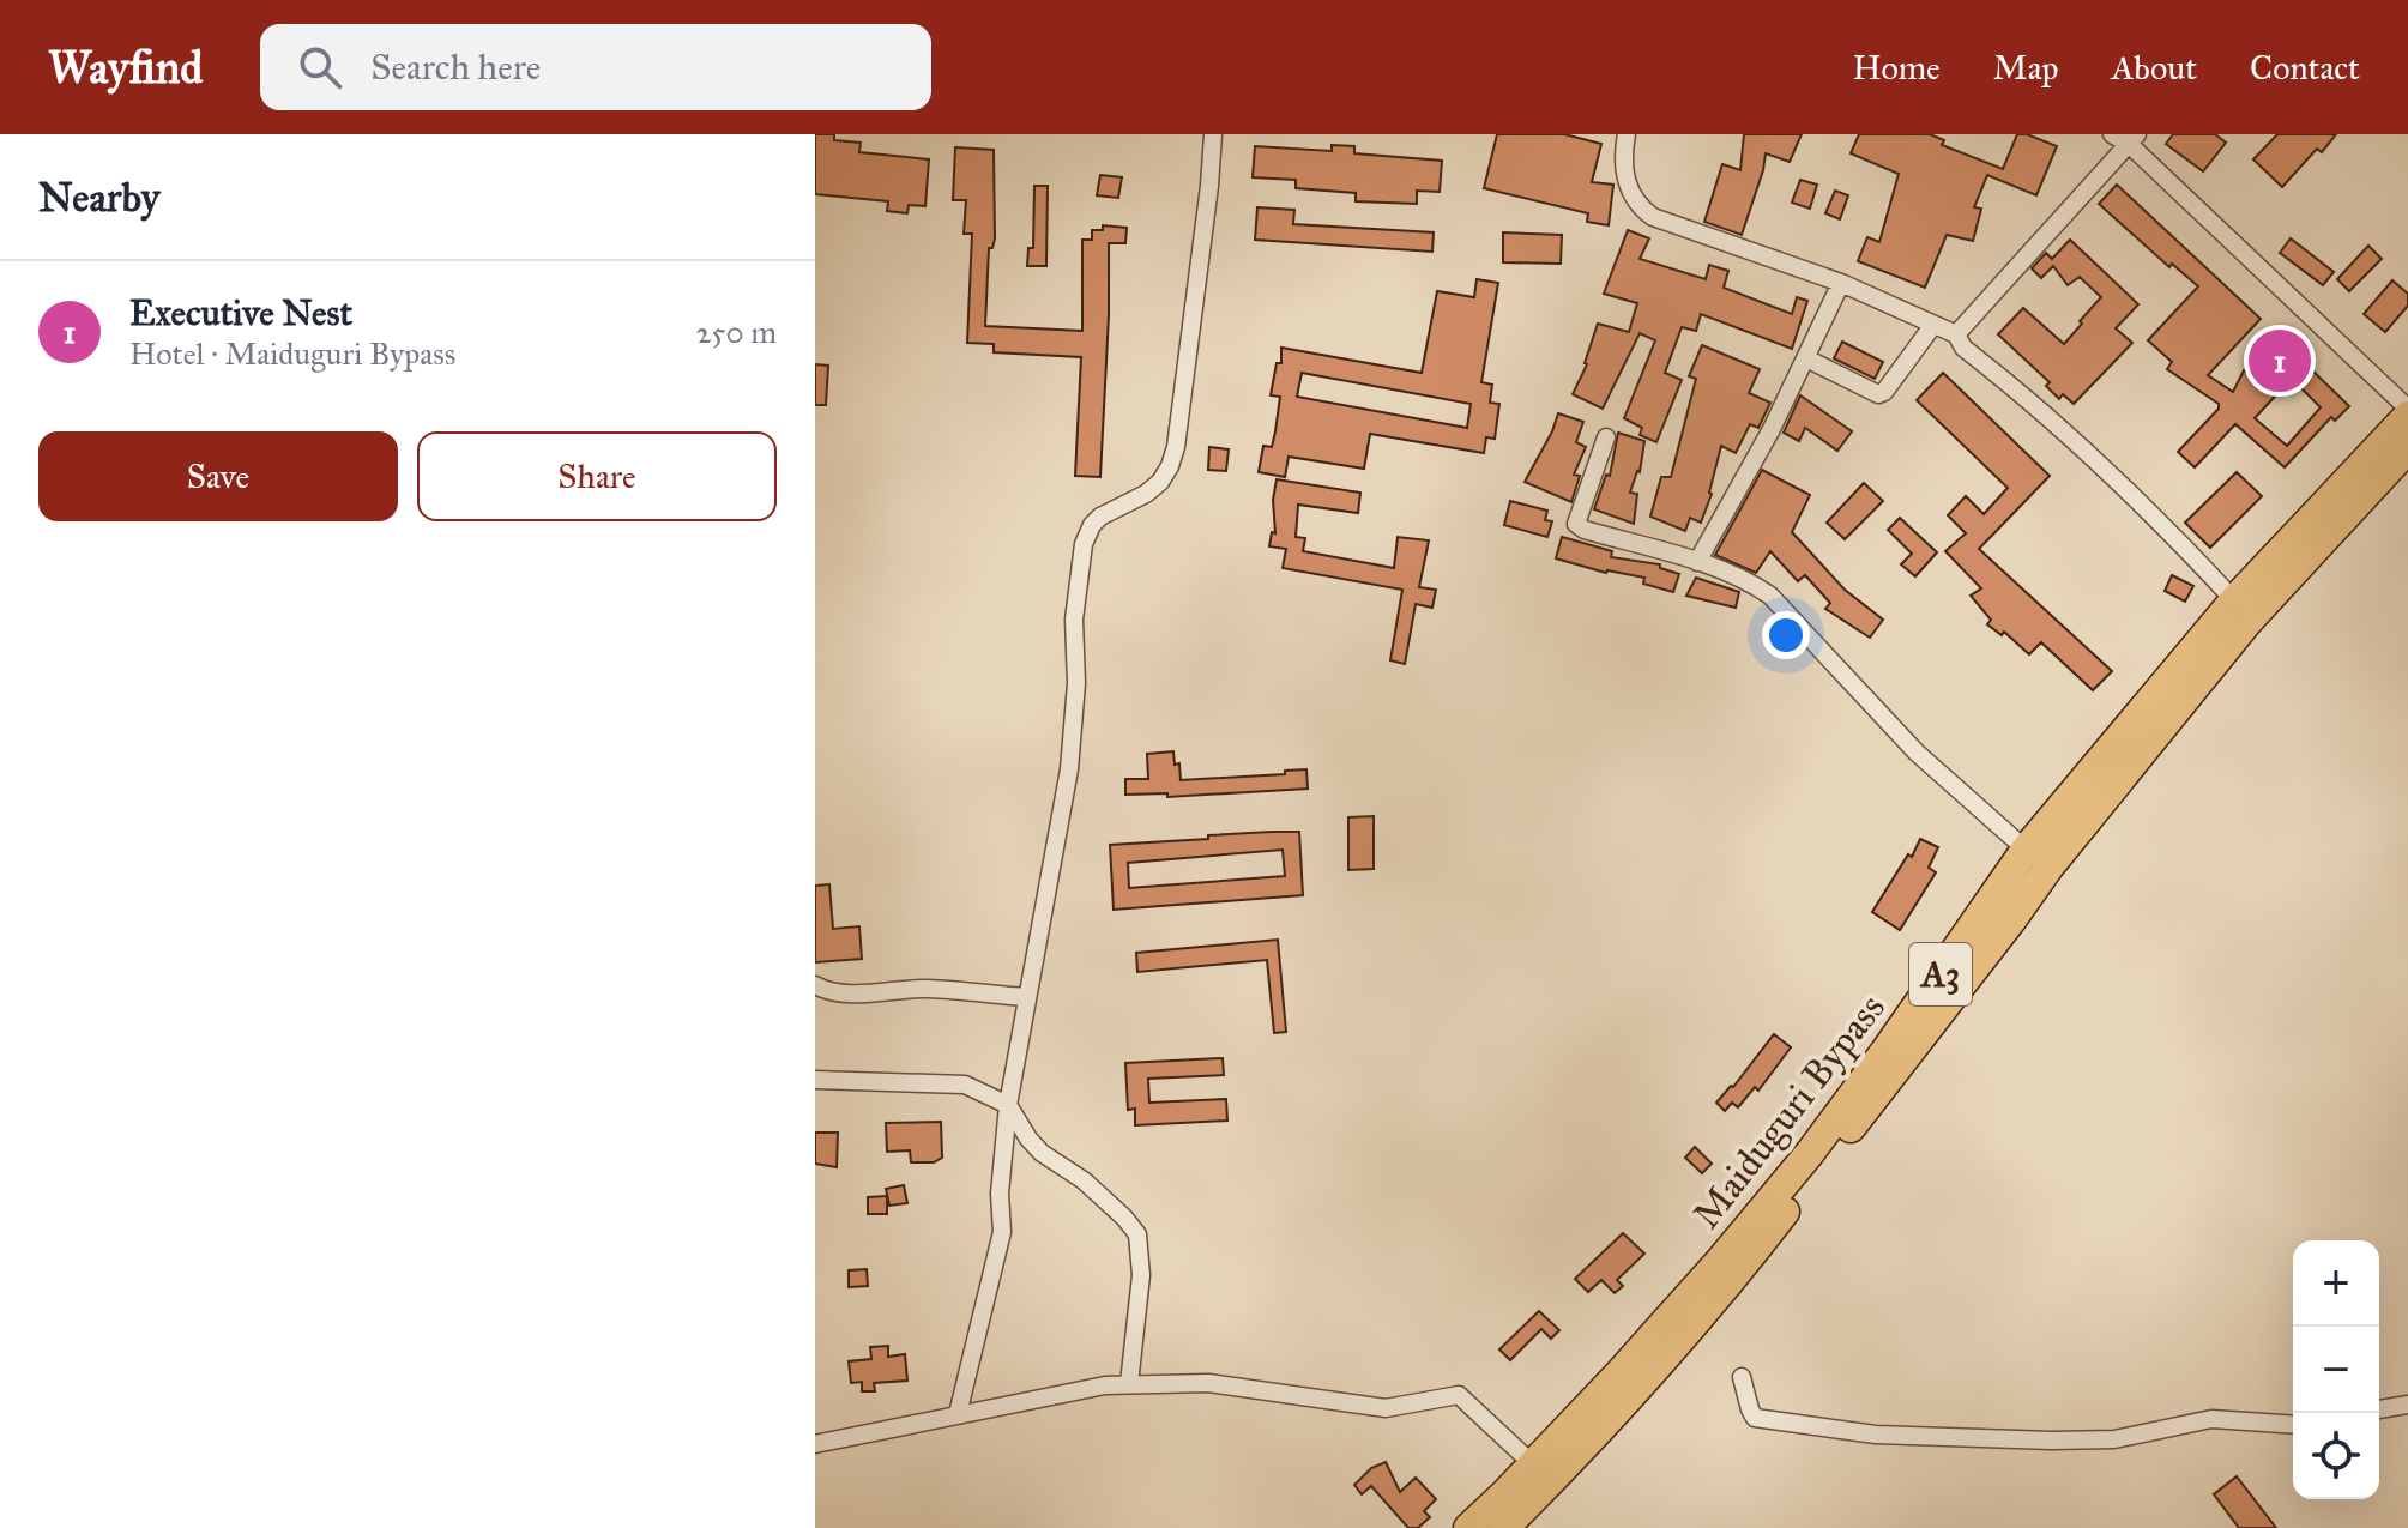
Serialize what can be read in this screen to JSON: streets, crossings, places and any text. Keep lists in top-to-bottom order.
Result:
{
  "streets": {
    "highway": ["A3", "Maiduguri Bypass"]
  },
  "page": {
    "header": "Wayfind",
    "search": "Search here",
    "nav": [
      "Home",
      "Map",
      "About",
      "Contact"
    ],
    "heading": "Nearby",
    "list": [
      {
        "mark": "1",
        "name": "Executive Nest",
        "note": "Hotel · Maiduguri Bypass",
        "value": "250 m"
      }
    ],
    "pins": "1",
    "buttons": ["Save", "Share"],
    "map_buttons": ["+", "−"]
  }
}
